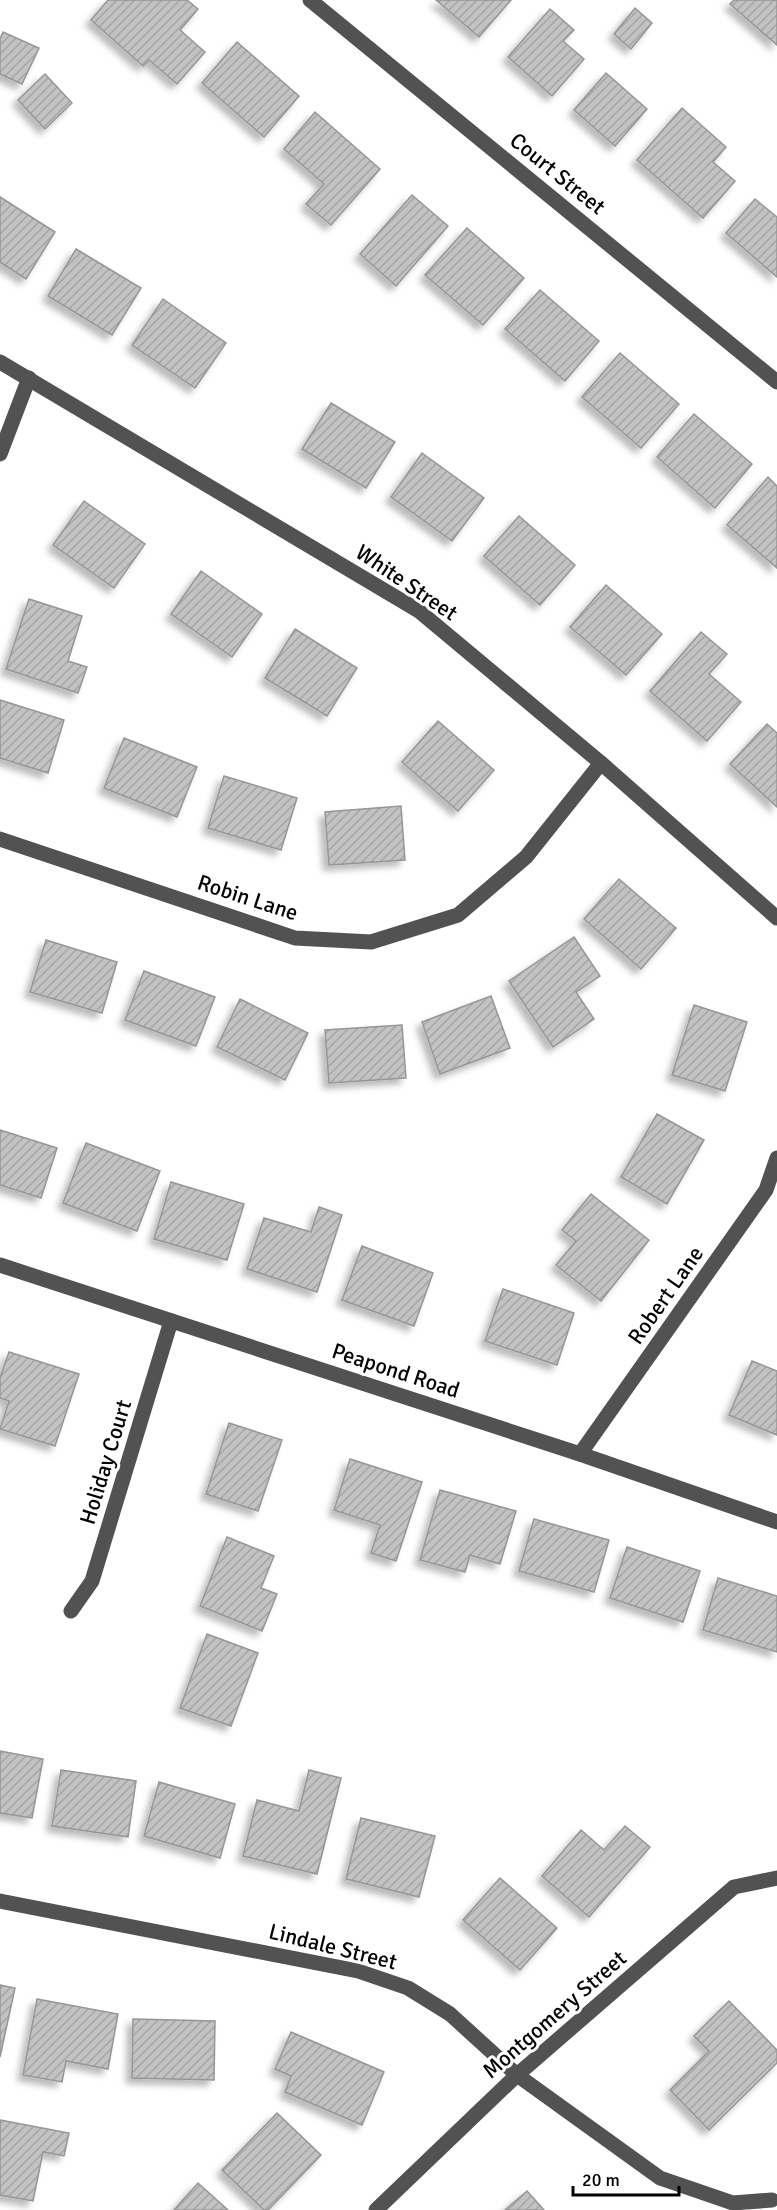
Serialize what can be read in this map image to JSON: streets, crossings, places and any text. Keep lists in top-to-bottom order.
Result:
{
  "streets": {
    "street": [
      "Court Street",
      "White Street",
      "Robin Lane",
      "Robert Lane",
      "Peapond Road",
      "Holiday Court",
      "Lindale Street",
      "Montgomery Street"
    ]
  },
  "crossings": [
    ["White Street", "Robin Lane"],
    ["Robert Lane", "Peapond Road"],
    ["Peapond Road", "Holiday Court"],
    ["Lindale Street", "Montgomery Street"]
  ],
  "scale_bar": "20 m"
}
